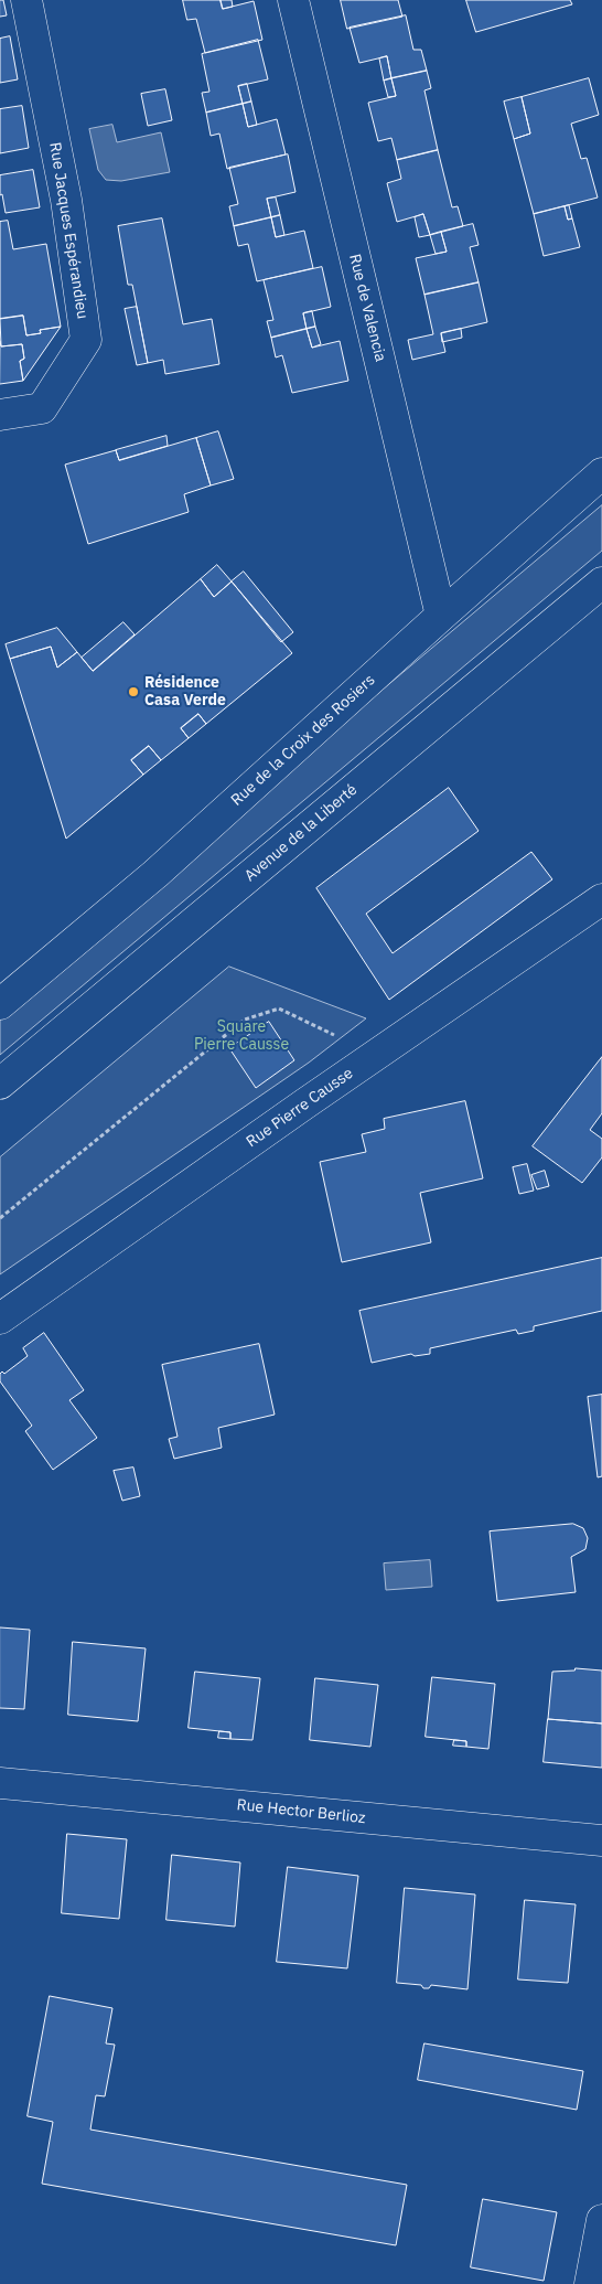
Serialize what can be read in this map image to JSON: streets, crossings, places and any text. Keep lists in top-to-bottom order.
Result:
{
  "streets": {
    "street": [
      "Rue Jacques Espérandieu",
      "Rue de Valencia",
      "Rue de la Croix des Rosiers",
      "Avenue de la Liberté",
      "Rue Pierre Causse",
      "Rue Hector Berlioz"
    ]
  },
  "crossings": [
    ["Rue de Valencia", "Rue de la Croix des Rosiers"]
  ],
  "parks": ["Square Pierre Causse"],
  "places": ["Résidence Casa Verde"]
}
